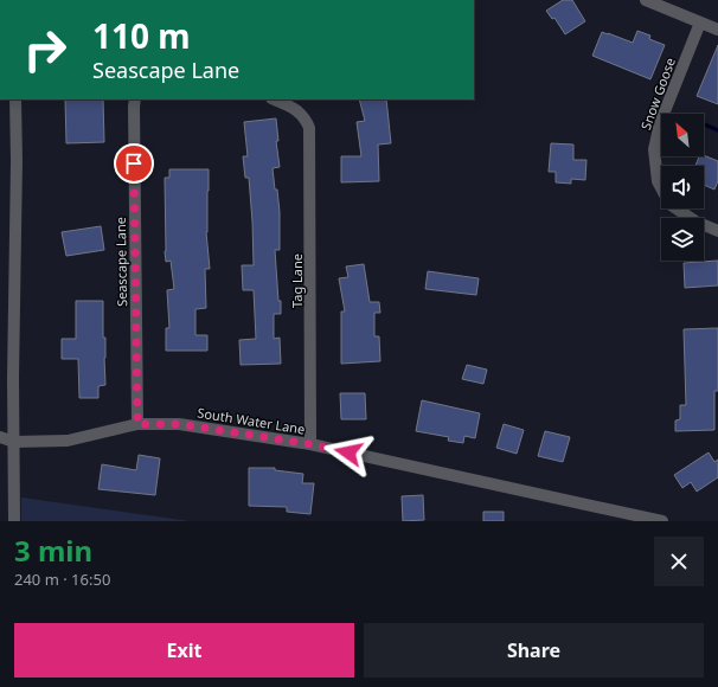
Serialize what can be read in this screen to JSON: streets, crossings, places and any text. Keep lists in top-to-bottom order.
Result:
{
  "streets": {
    "street": [
      "Snow Goose",
      "Seascape Lane",
      "Tag Lane",
      "South Water Lane"
    ]
  },
  "crossings": [
    ["Seascape Lane", "South Water Lane"],
    ["Tag Lane", "South Water Lane"]
  ],
  "north": "top left",
  "page": {
    "turn": ["110 m", "Seascape Lane"],
    "heading": ["3 min", "240 m · 16:50"],
    "buttons": ["Exit", "Share"]
  }
}
